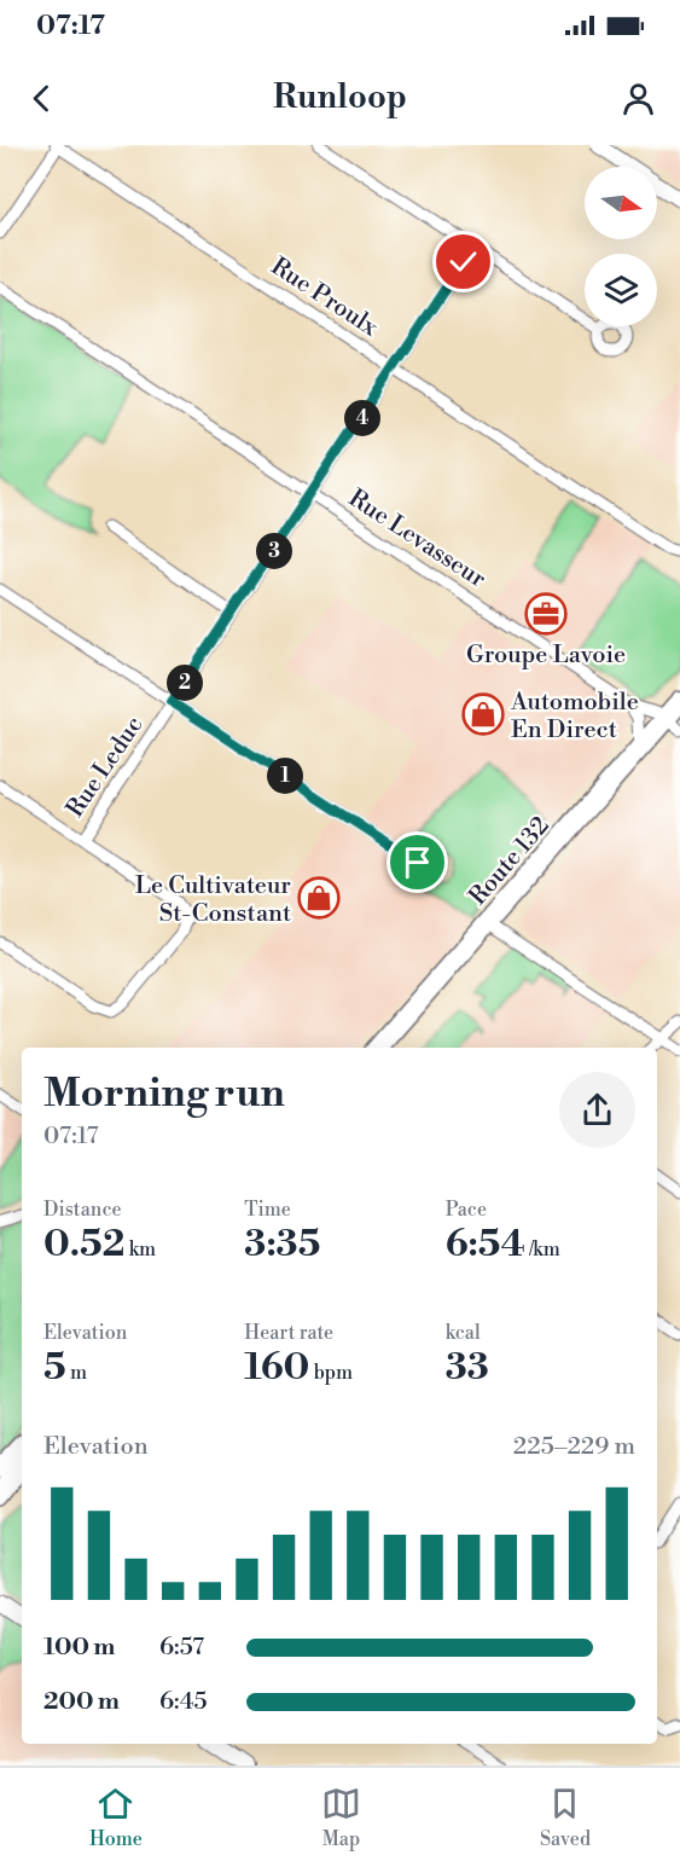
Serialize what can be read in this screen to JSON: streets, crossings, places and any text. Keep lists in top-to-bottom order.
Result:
{
  "streets": {
    "highway": ["Route 132"],
    "street": ["Rue Proulx", "Rue Levasseur", "Rue Leduc"]
  },
  "crossings": [
    ["Rue Proulx", "Rue Leduc"],
    ["Rue Levasseur", "Rue Leduc"],
    ["Rue Levasseur", "Route 132"]
  ],
  "places": {
    "office": ["Groupe Lavoie"],
    "shop": ["Automobile En Direct", "Le Cultivateur St-Constant"]
  },
  "north": "right",
  "page": {
    "status": "07:17",
    "header": "Runloop",
    "pins": [
      "4",
      "3",
      "2",
      "1"
    ],
    "heading": ["Morning run", "07:17"],
    "stats": [
      ["Distance", "0.52 km"],
      ["Time", "3:35"],
      ["Pace", "6:54 /km"],
      ["Elevation", "5 m"],
      ["Heart rate", "160 bpm"],
      ["kcal", "33"]
    ],
    "chart": ["Elevation", "225–229 m"],
    "list": [
      {
        "name": "100 m",
        "note": "6:57"
      },
      {
        "name": "200 m",
        "note": "6:45"
      }
    ],
    "tabs": ["Home", "Map", "Saved"]
  }
}
